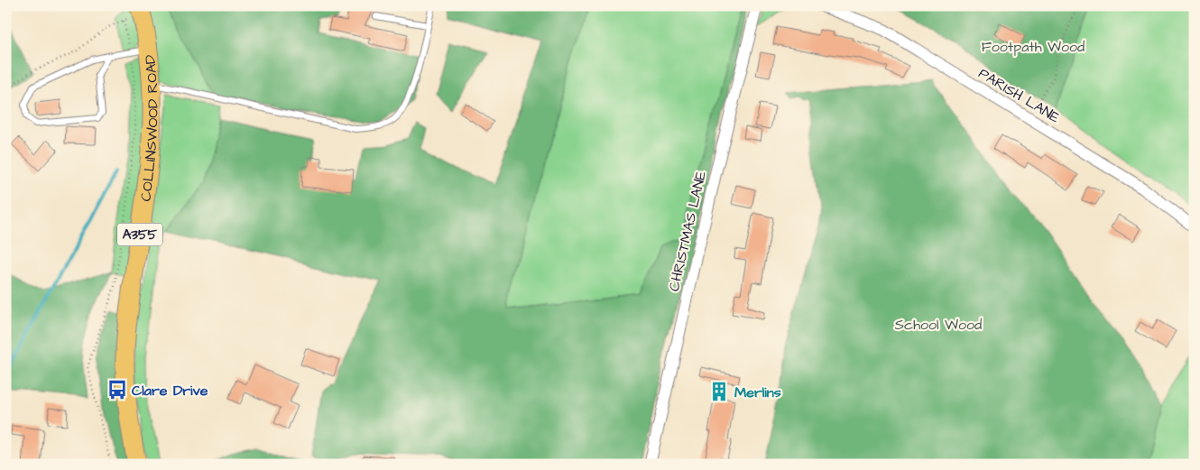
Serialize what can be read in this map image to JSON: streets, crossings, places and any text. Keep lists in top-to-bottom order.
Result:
{
  "streets": {
    "main road": ["COLLINSWOOD ROAD", "A355"],
    "street": ["PARISH LANE", "CHRISTMAS LANE"]
  },
  "parks": ["Footpath Wood", "School Wood"],
  "places": {
    "bus stop": ["Clare Drive"],
    "building": ["Merlins"]
  }
}
